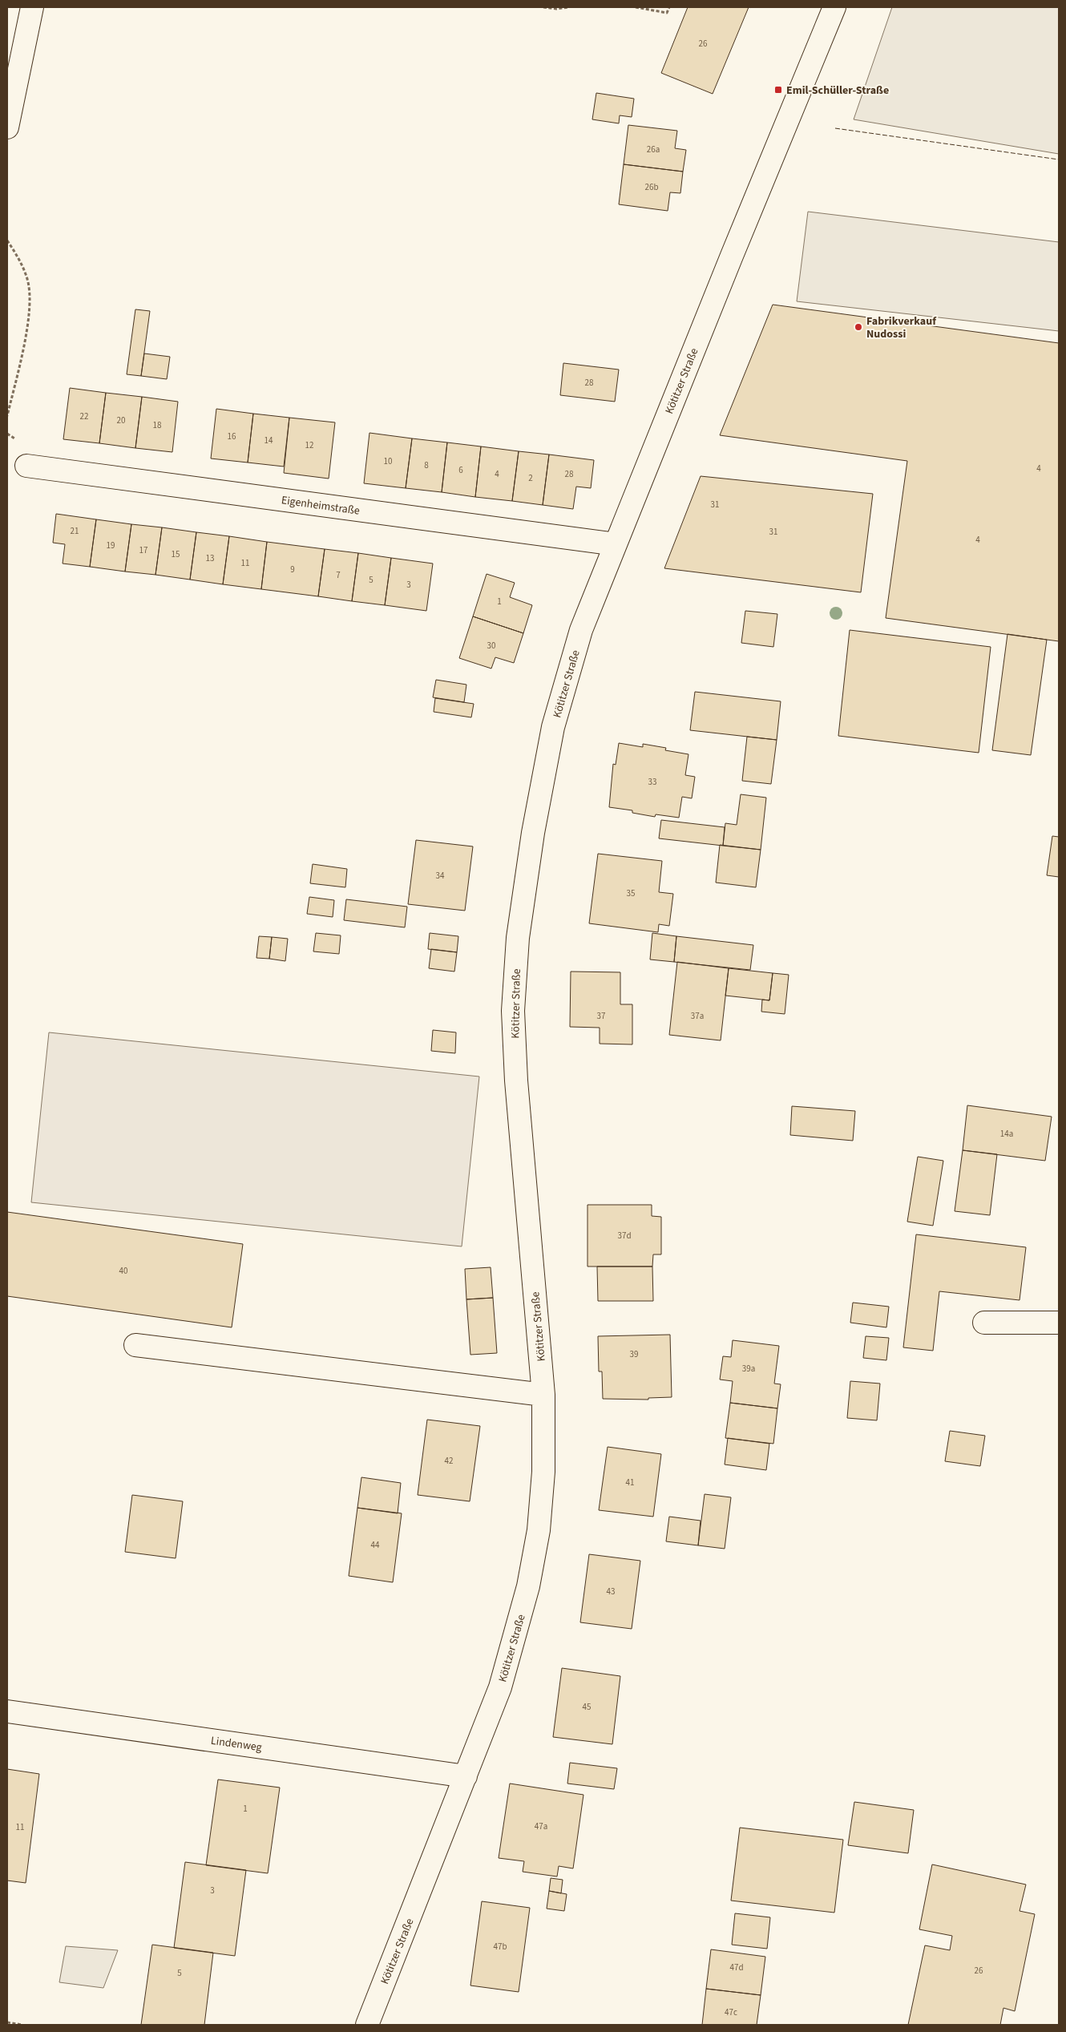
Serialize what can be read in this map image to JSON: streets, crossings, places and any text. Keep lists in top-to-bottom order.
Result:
{
  "streets": {
    "street": ["Kötitzer Straße", "Eigenheimstraße", "Lindenweg"]
  },
  "crossings": [
    ["Kötitzer Straße", "Eigenheimstraße"],
    ["Kötitzer Straße", "Lindenweg"]
  ],
  "places": {
    "transit": ["Emil-Schüller-Straße"],
    "other": ["Fabrikverkauf Nudossi"]
  },
  "house_numbers": [
    "26",
    "26a",
    "26b",
    "28",
    "22",
    "20",
    "18",
    "16",
    "14",
    "12",
    "10",
    "8",
    "4",
    "6",
    "4",
    "28",
    "2",
    "31",
    "21",
    "31",
    "4",
    "19",
    "17",
    "15",
    "13",
    "11",
    "9",
    "7",
    "5",
    "3",
    "1",
    "30",
    "33",
    "34",
    "35",
    "37",
    "37a",
    "14a",
    "37d",
    "40",
    "39",
    "39a",
    "42",
    "41",
    "44",
    "43",
    "45",
    "1",
    "47a",
    "11",
    "3",
    "47b",
    "47d",
    "26",
    "5",
    "47c"
  ]
}
